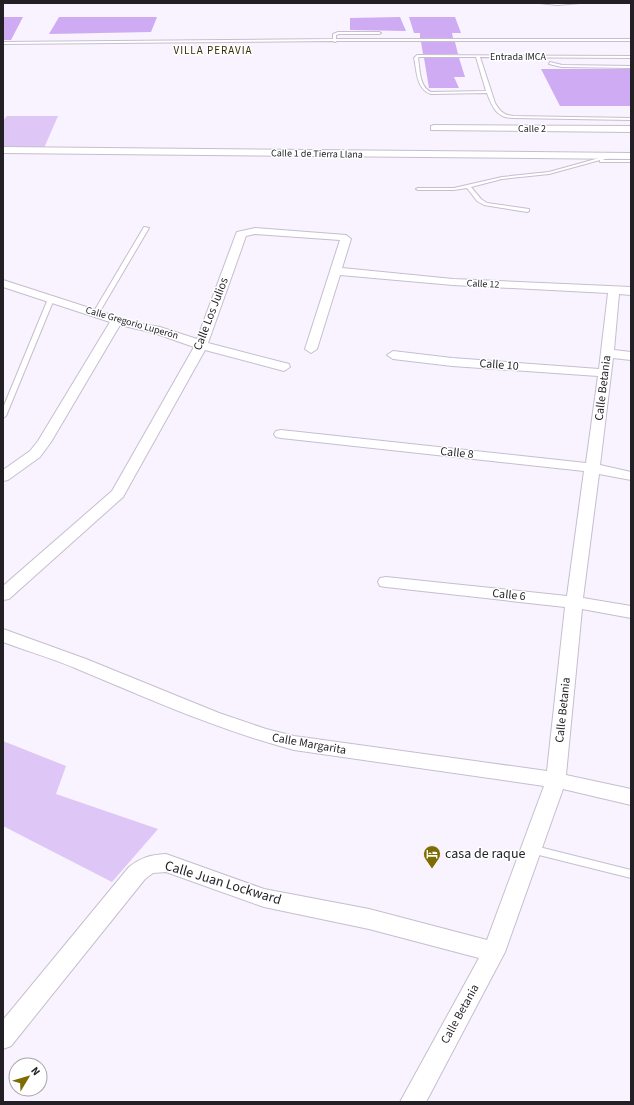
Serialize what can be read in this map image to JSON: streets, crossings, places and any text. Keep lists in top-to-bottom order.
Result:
{
  "streets": {
    "street": [
      "Calle 2",
      "Calle 1 de Tierra Llana",
      "Calle 12",
      "Calle Los Julios",
      "Calle Gregorio Luperón",
      "Calle 10",
      "Calle Betania",
      "Calle 8",
      "Calle 6",
      "Calle Margarita",
      "Calle Juan Lockward"
    ],
    "lane": ["Entrada IMCA"]
  },
  "crossings": [
    ["Calle 12", "Calle Los Julios"],
    ["Calle 12", "Calle Betania"],
    ["Calle Los Julios", "Calle Gregorio Luperón"],
    ["Calle 10", "Calle Betania"],
    ["Calle Betania", "Calle 8"],
    ["Calle Betania", "Calle 6"],
    ["Calle Betania", "Calle Margarita"],
    ["Calle Betania", "Calle Juan Lockward"]
  ],
  "districts": ["VILLA PERAVIA"],
  "places": {
    "hotel": ["casa de raque"]
  },
  "north": "top right"
}
